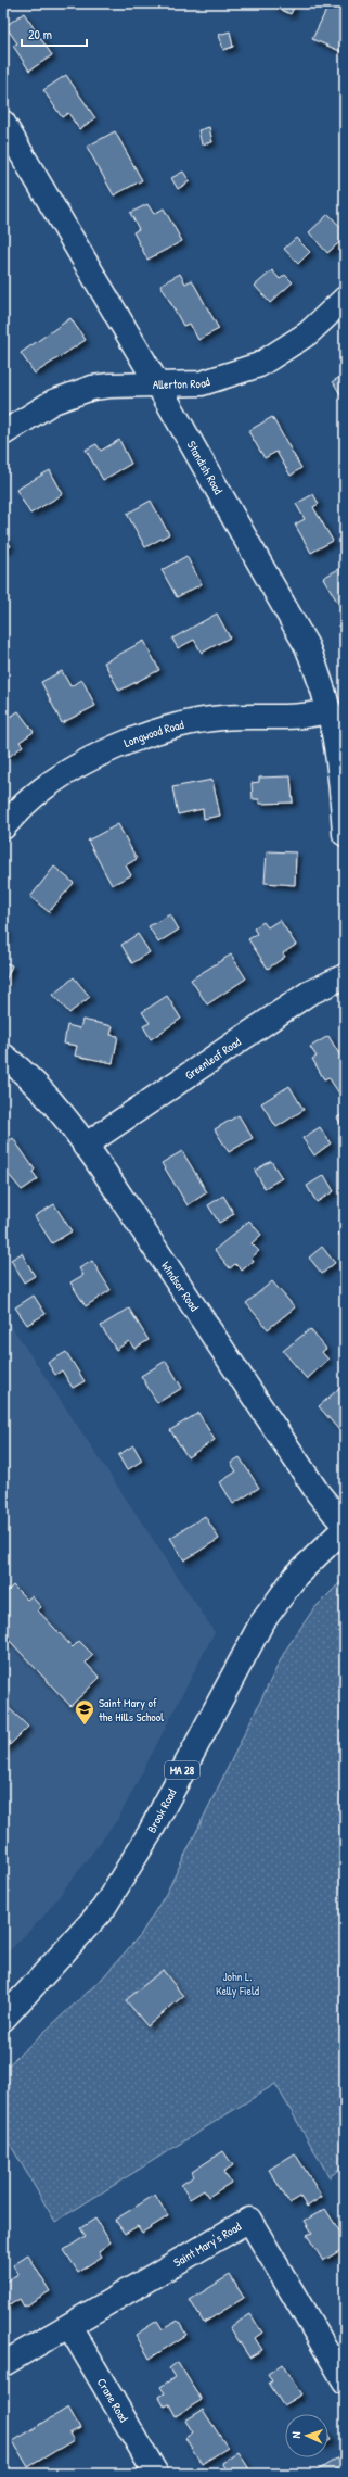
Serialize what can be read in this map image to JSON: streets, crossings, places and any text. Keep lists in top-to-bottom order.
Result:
{
  "streets": {
    "street": [
      "Allerton Road",
      "Standish Road",
      "Longwood Road",
      "Greenleaf Road",
      "Windsor Road",
      "MA 28",
      "Brook Road",
      "Saint Mary's Road",
      "Crane Road"
    ]
  },
  "crossings": [
    ["Allerton Road", "Standish Road"],
    ["Standish Road", "Longwood Road"],
    ["Greenleaf Road", "Windsor Road"],
    ["Windsor Road", "Brook Road"],
    ["Saint Mary's Road", "Crane Road"]
  ],
  "parks": ["John L. Kelly Field"],
  "places": {
    "school or university": ["Saint Mary of the Hills School"]
  },
  "scale_bar": "20 m",
  "north": "left"
}
